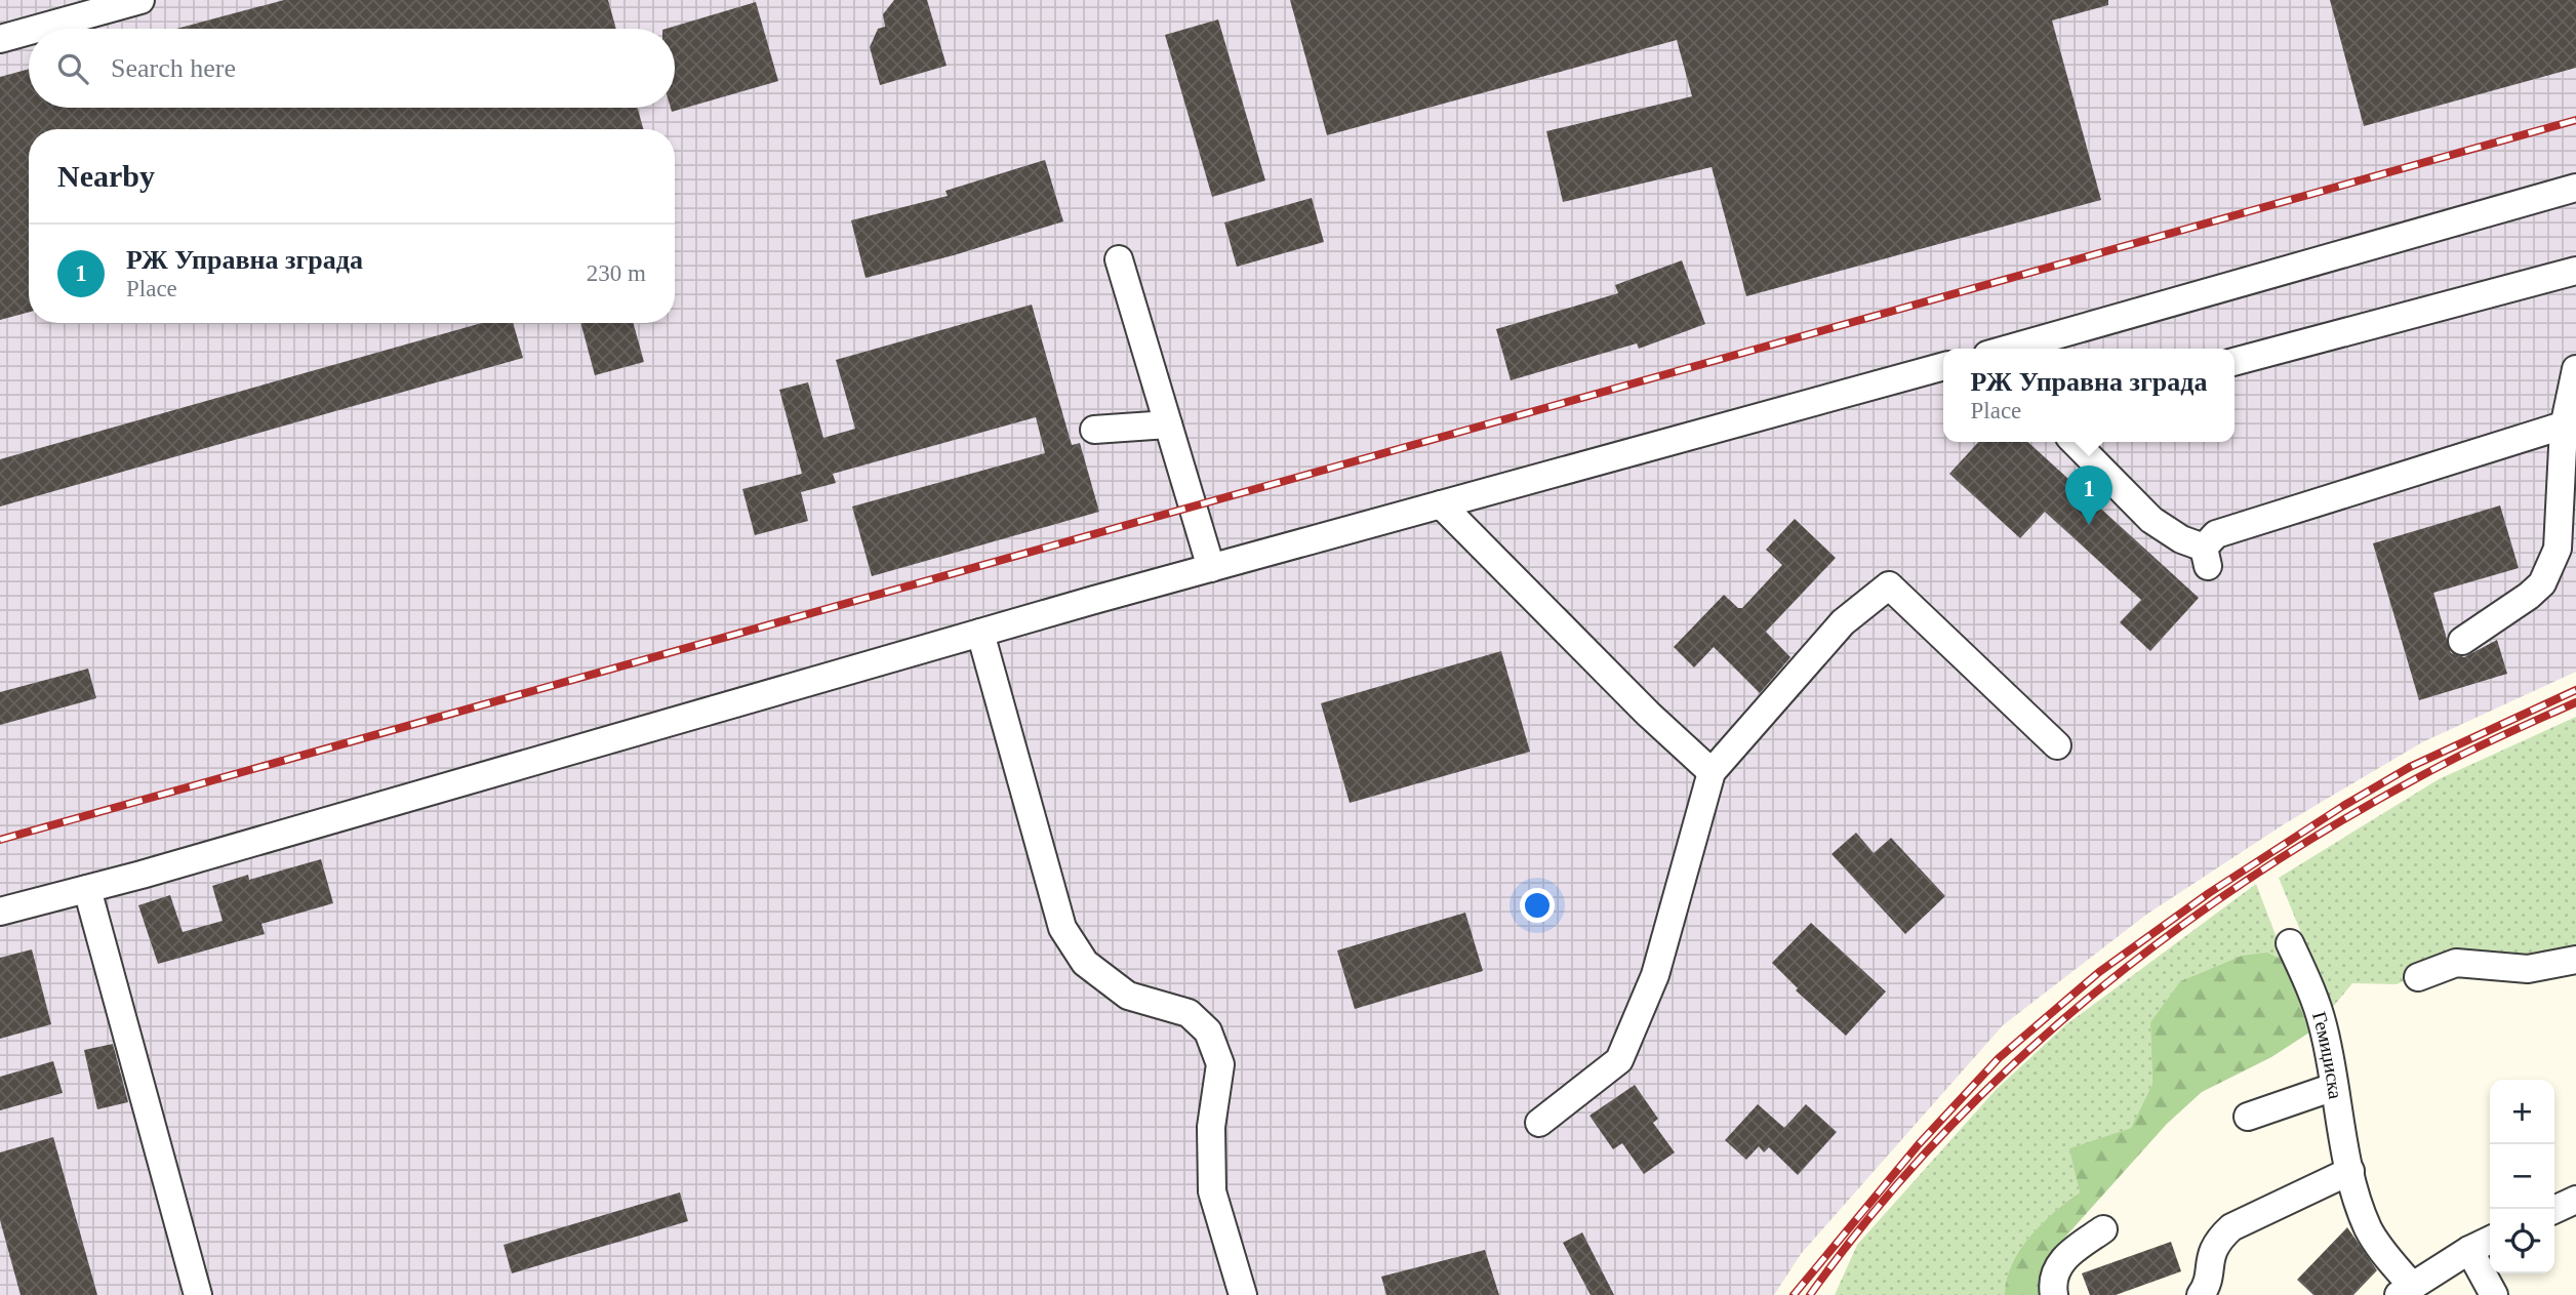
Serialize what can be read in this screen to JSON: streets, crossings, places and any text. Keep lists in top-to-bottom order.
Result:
{
  "streets": {
    "street": ["Гемиџиска"]
  },
  "page": {
    "search": "Search here",
    "heading": "Nearby",
    "list": [
      {
        "mark": "1",
        "name": "РЖ Управна зграда",
        "note": "Place",
        "value": "230 m"
      }
    ],
    "popup": ["РЖ Управна зграда", "Place"],
    "pins": "1",
    "map_buttons": ["+", "−"]
  }
}
